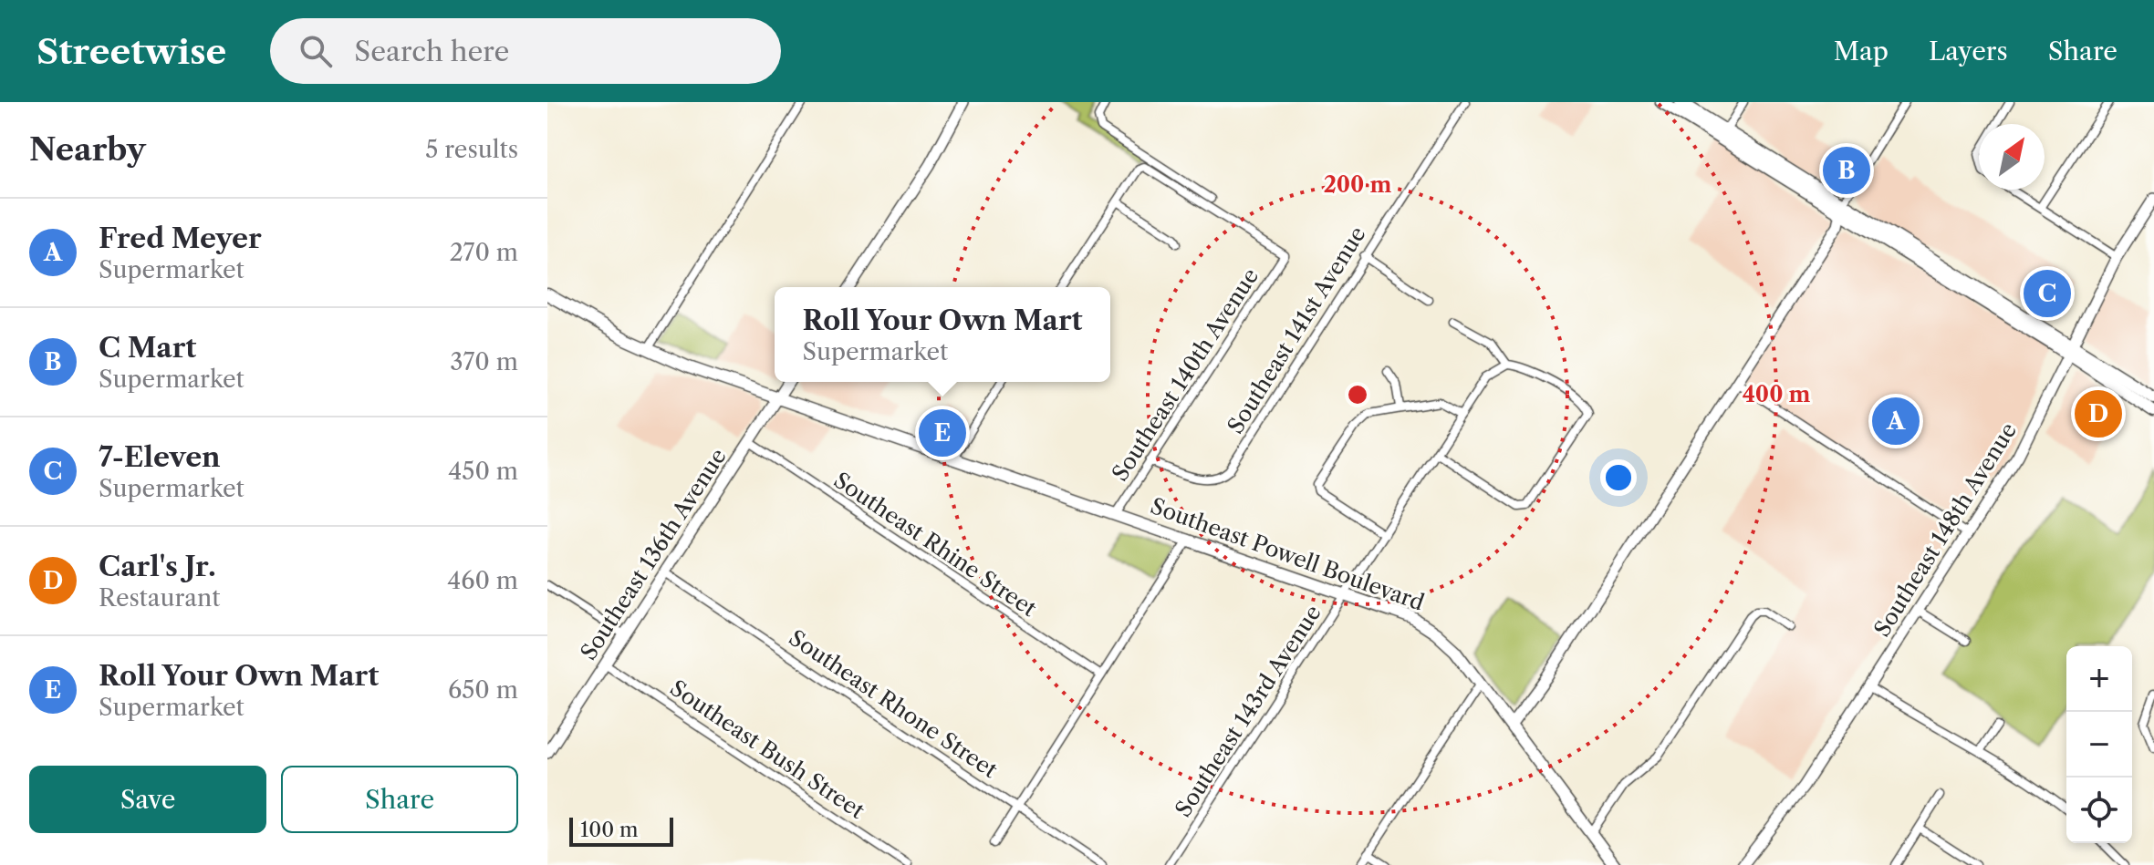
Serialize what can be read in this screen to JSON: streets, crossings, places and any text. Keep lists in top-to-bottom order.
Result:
{
  "streets": {
    "main road": ["Southeast Powell Boulevard"],
    "street": [
      "Southeast 141st Avenue",
      "Southeast 140th Avenue",
      "Southeast 148th Avenue",
      "Southeast Rhine Street",
      "Southeast 136th Avenue",
      "Southeast Rhone Street",
      "Southeast 143rd Avenue",
      "Southeast Bush Street"
    ]
  },
  "crossings": [
    ["Southeast 141st Avenue", "Southeast 140th Avenue"],
    ["Southeast 140th Avenue", "Southeast Powell Boulevard"],
    ["Southeast Rhine Street", "Southeast 136th Avenue"],
    ["Southeast 136th Avenue", "Southeast Powell Boulevard"],
    ["Southeast 136th Avenue", "Southeast Rhone Street"],
    ["Southeast 136th Avenue", "Southeast Bush Street"],
    ["Southeast Powell Boulevard", "Southeast 143rd Avenue"]
  ],
  "scale_bar": "100 m",
  "north": "top right",
  "page": {
    "header": "Streetwise",
    "search": "Search here",
    "nav": ["Map", "Layers", "Share"],
    "heading": ["Nearby", "5 results"],
    "pins": [
      "B",
      "C",
      "D",
      "A",
      "E"
    ],
    "list": [
      {
        "mark": "A",
        "name": "Fred Meyer",
        "note": "Supermarket",
        "value": "270 m"
      },
      {
        "mark": "B",
        "name": "C Mart",
        "note": "Supermarket",
        "value": "370 m"
      },
      {
        "mark": "C",
        "name": "7-Eleven",
        "note": "Supermarket",
        "value": "450 m"
      },
      {
        "mark": "D",
        "name": "Carl's Jr.",
        "note": "Restaurant",
        "value": "460 m"
      },
      {
        "mark": "E",
        "name": "Roll Your Own Mart",
        "note": "Supermarket",
        "value": "650 m"
      }
    ],
    "popup": ["Roll Your Own Mart", "Supermarket"],
    "map_buttons": ["+", "−"],
    "buttons": ["Save", "Share"],
    "scale": "100 m"
  },
  "rings": ["200 m", "400 m"]
}
